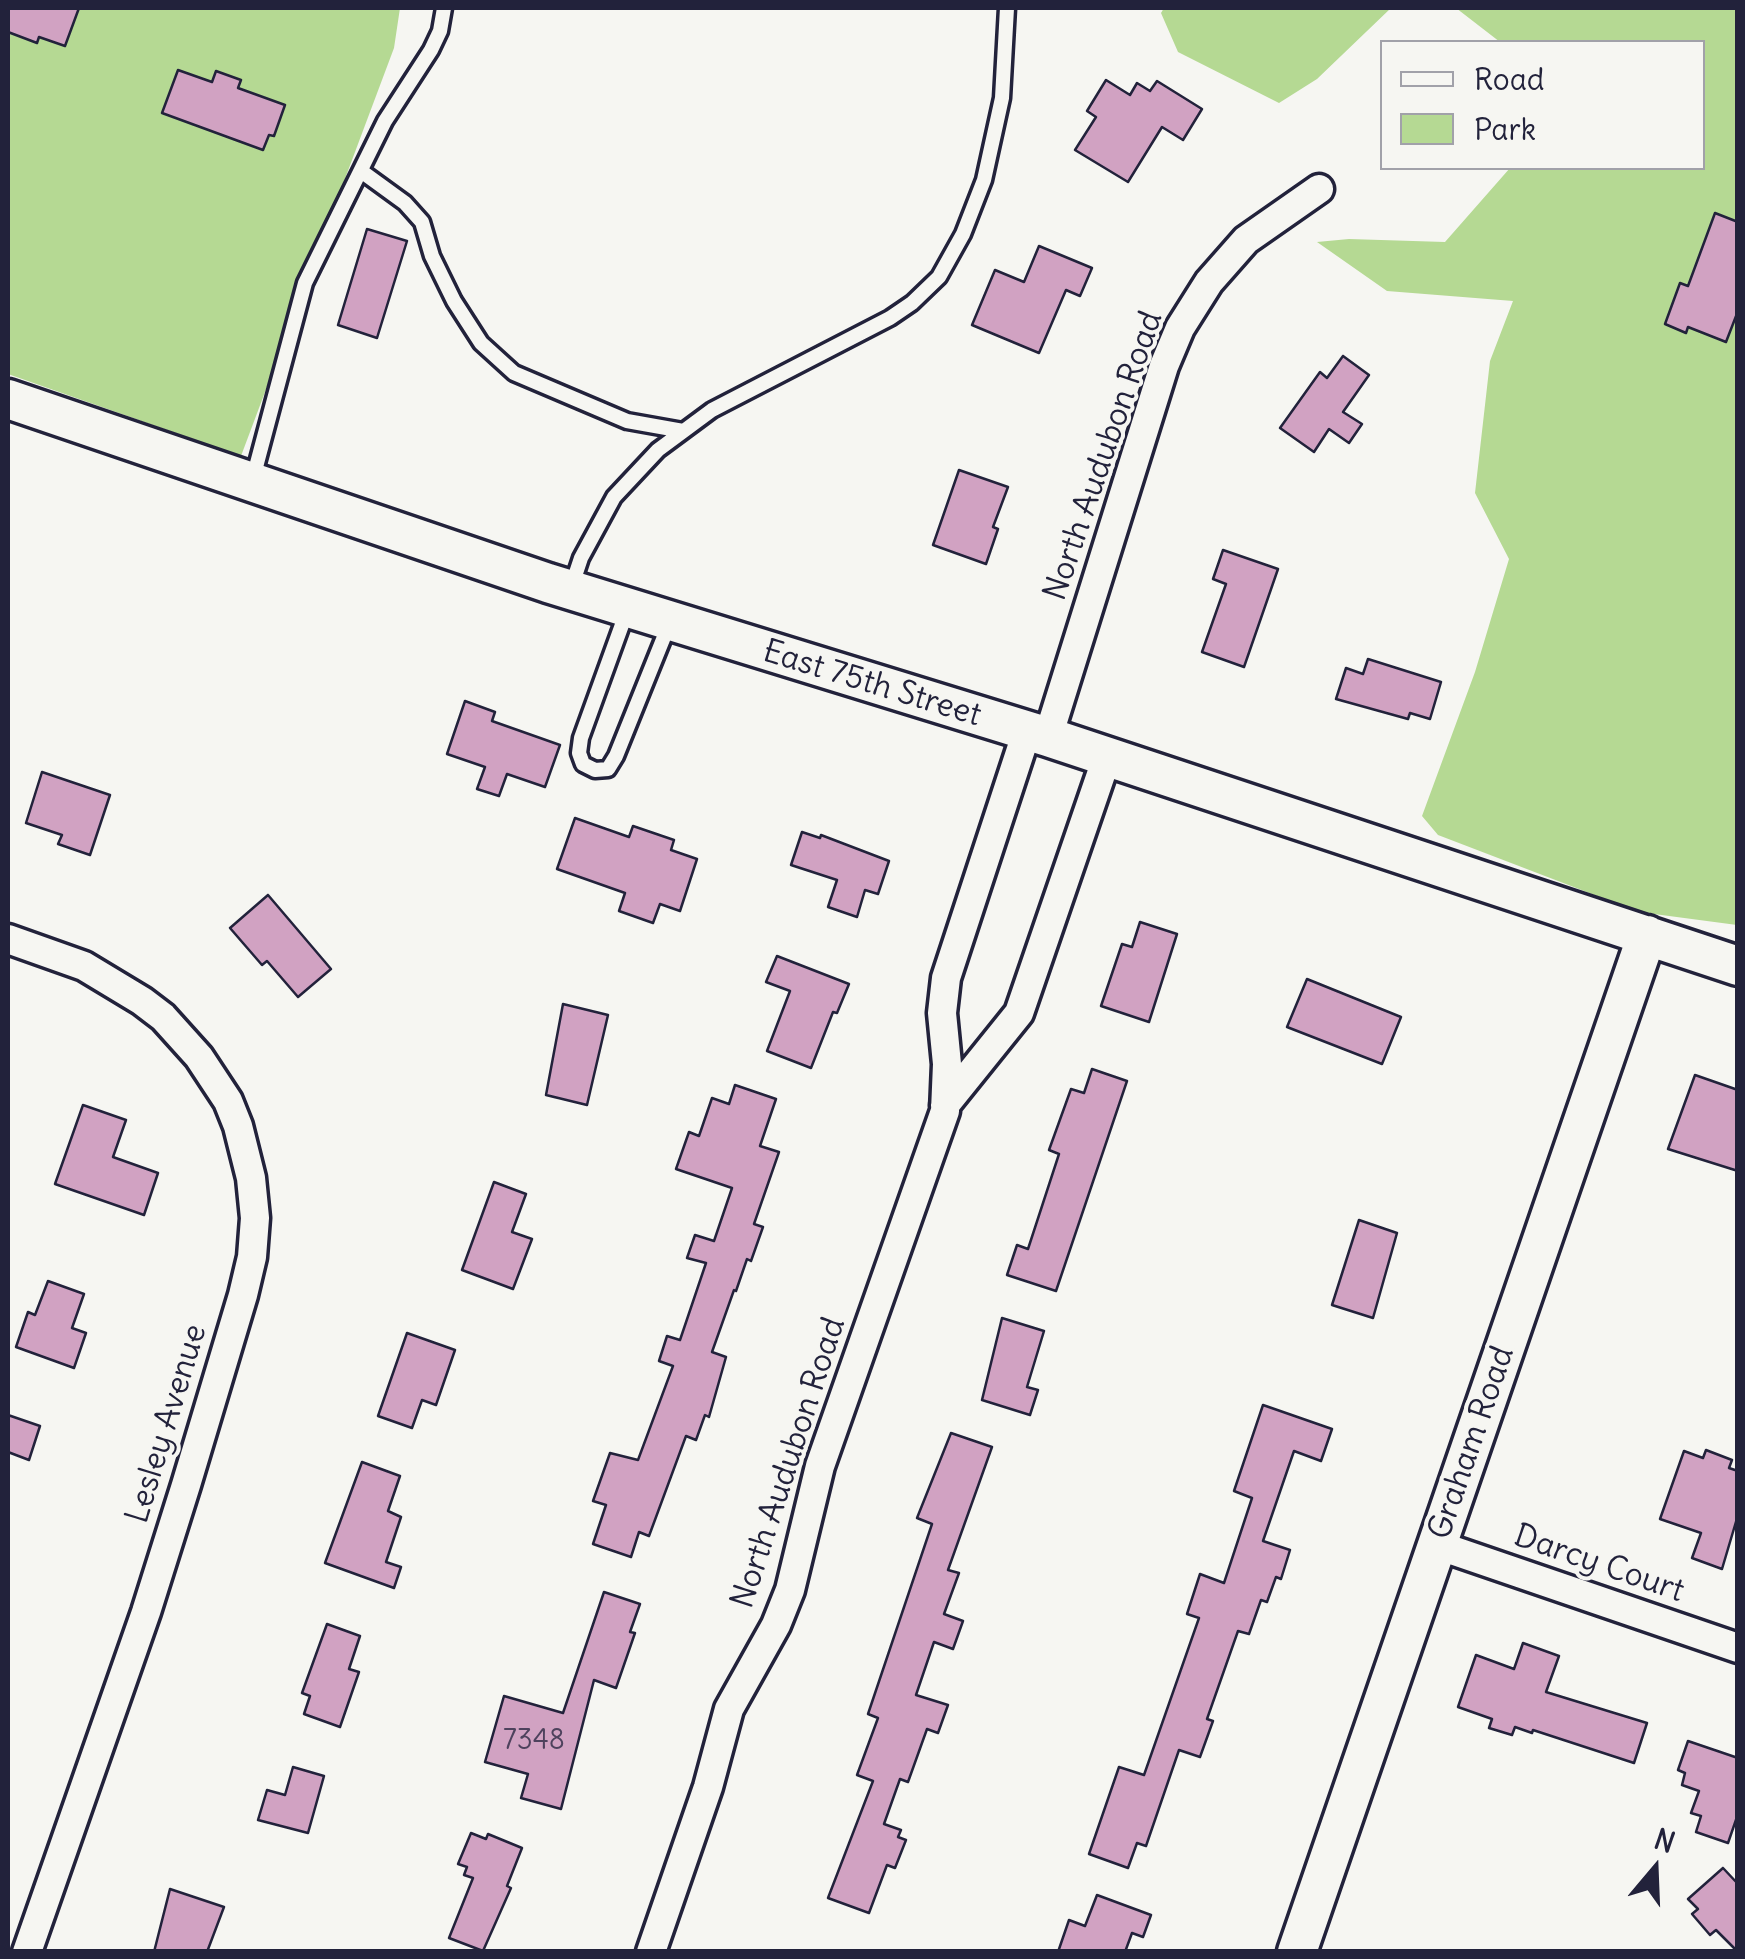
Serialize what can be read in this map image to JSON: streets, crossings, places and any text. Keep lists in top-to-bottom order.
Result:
{
  "streets": {
    "street": [
      "North Audubon Road",
      "East 75th Street",
      "Lesley Avenue",
      "Graham Road",
      "Darcy Court"
    ]
  },
  "crossings": [
    ["North Audubon Road", "East 75th Street"],
    ["East 75th Street", "Graham Road"],
    ["Graham Road", "Darcy Court"]
  ],
  "house_numbers": ["7348"],
  "legend": ["Road", "Park"],
  "north": "top"
}
